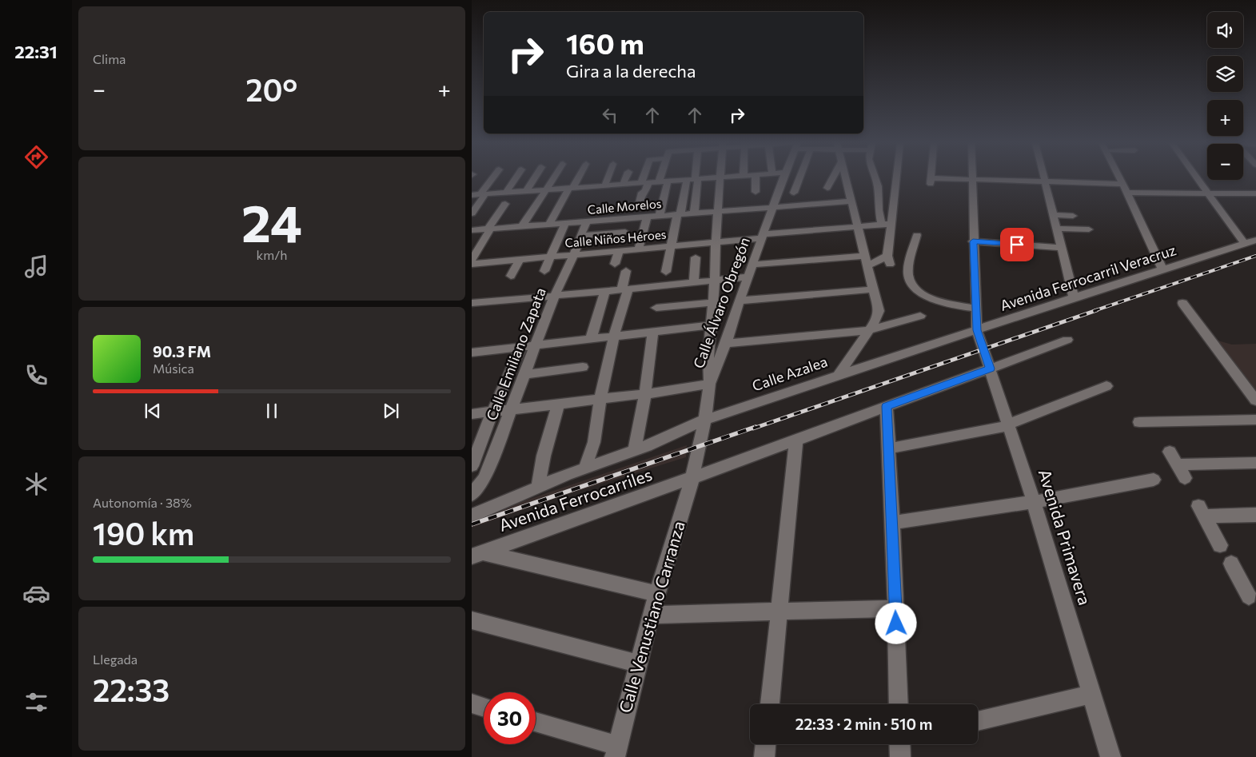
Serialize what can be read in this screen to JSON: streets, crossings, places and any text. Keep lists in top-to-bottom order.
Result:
{
  "streets": {
    "street": [
      "Calle Morelos",
      "Calle Niños Héroes",
      "Avenida Ferrocarril Veracruz",
      "Calle Álvaro Obregón",
      "Calle Emiliano Zapata",
      "Calle Azalea",
      "Avenida Ferrocarriles",
      "Avenida Primavera",
      "Calle Venustiano Carranza"
    ]
  },
  "crossings": [
    ["Calle Morelos", "Calle Álvaro Obregón"],
    ["Calle Morelos", "Calle Emiliano Zapata"],
    ["Calle Morelos", "Calle Azalea"],
    ["Calle Niños Héroes", "Calle Álvaro Obregón"],
    ["Calle Niños Héroes", "Calle Emiliano Zapata"],
    ["Calle Niños Héroes", "Calle Azalea"],
    ["Avenida Ferrocarril Veracruz", "Calle Azalea"],
    ["Avenida Ferrocarril Veracruz", "Avenida Primavera"],
    ["Calle Álvaro Obregón", "Calle Azalea"],
    ["Calle Álvaro Obregón", "Avenida Ferrocarriles"],
    ["Calle Álvaro Obregón", "Calle Venustiano Carranza"],
    ["Avenida Ferrocarriles", "Avenida Primavera"],
    ["Avenida Ferrocarriles", "Calle Venustiano Carranza"]
  ],
  "page": {
    "tabs": "22:31",
    "tile": [
      "Clima",
      ["24", "km/h"],
      ["Autonomía · 38%", "190 km"],
      ["Llegada", "22:33"]
    ],
    "map_buttons": ["+", "−"],
    "turn": ["160 m", "Gira a la derecha"],
    "heat": ["−", "20°", "+"],
    "song": ["90.3 FM", "Música"],
    "limit": "30",
    "trip": "22:33 · 2 min · 510 m"
  }
}
